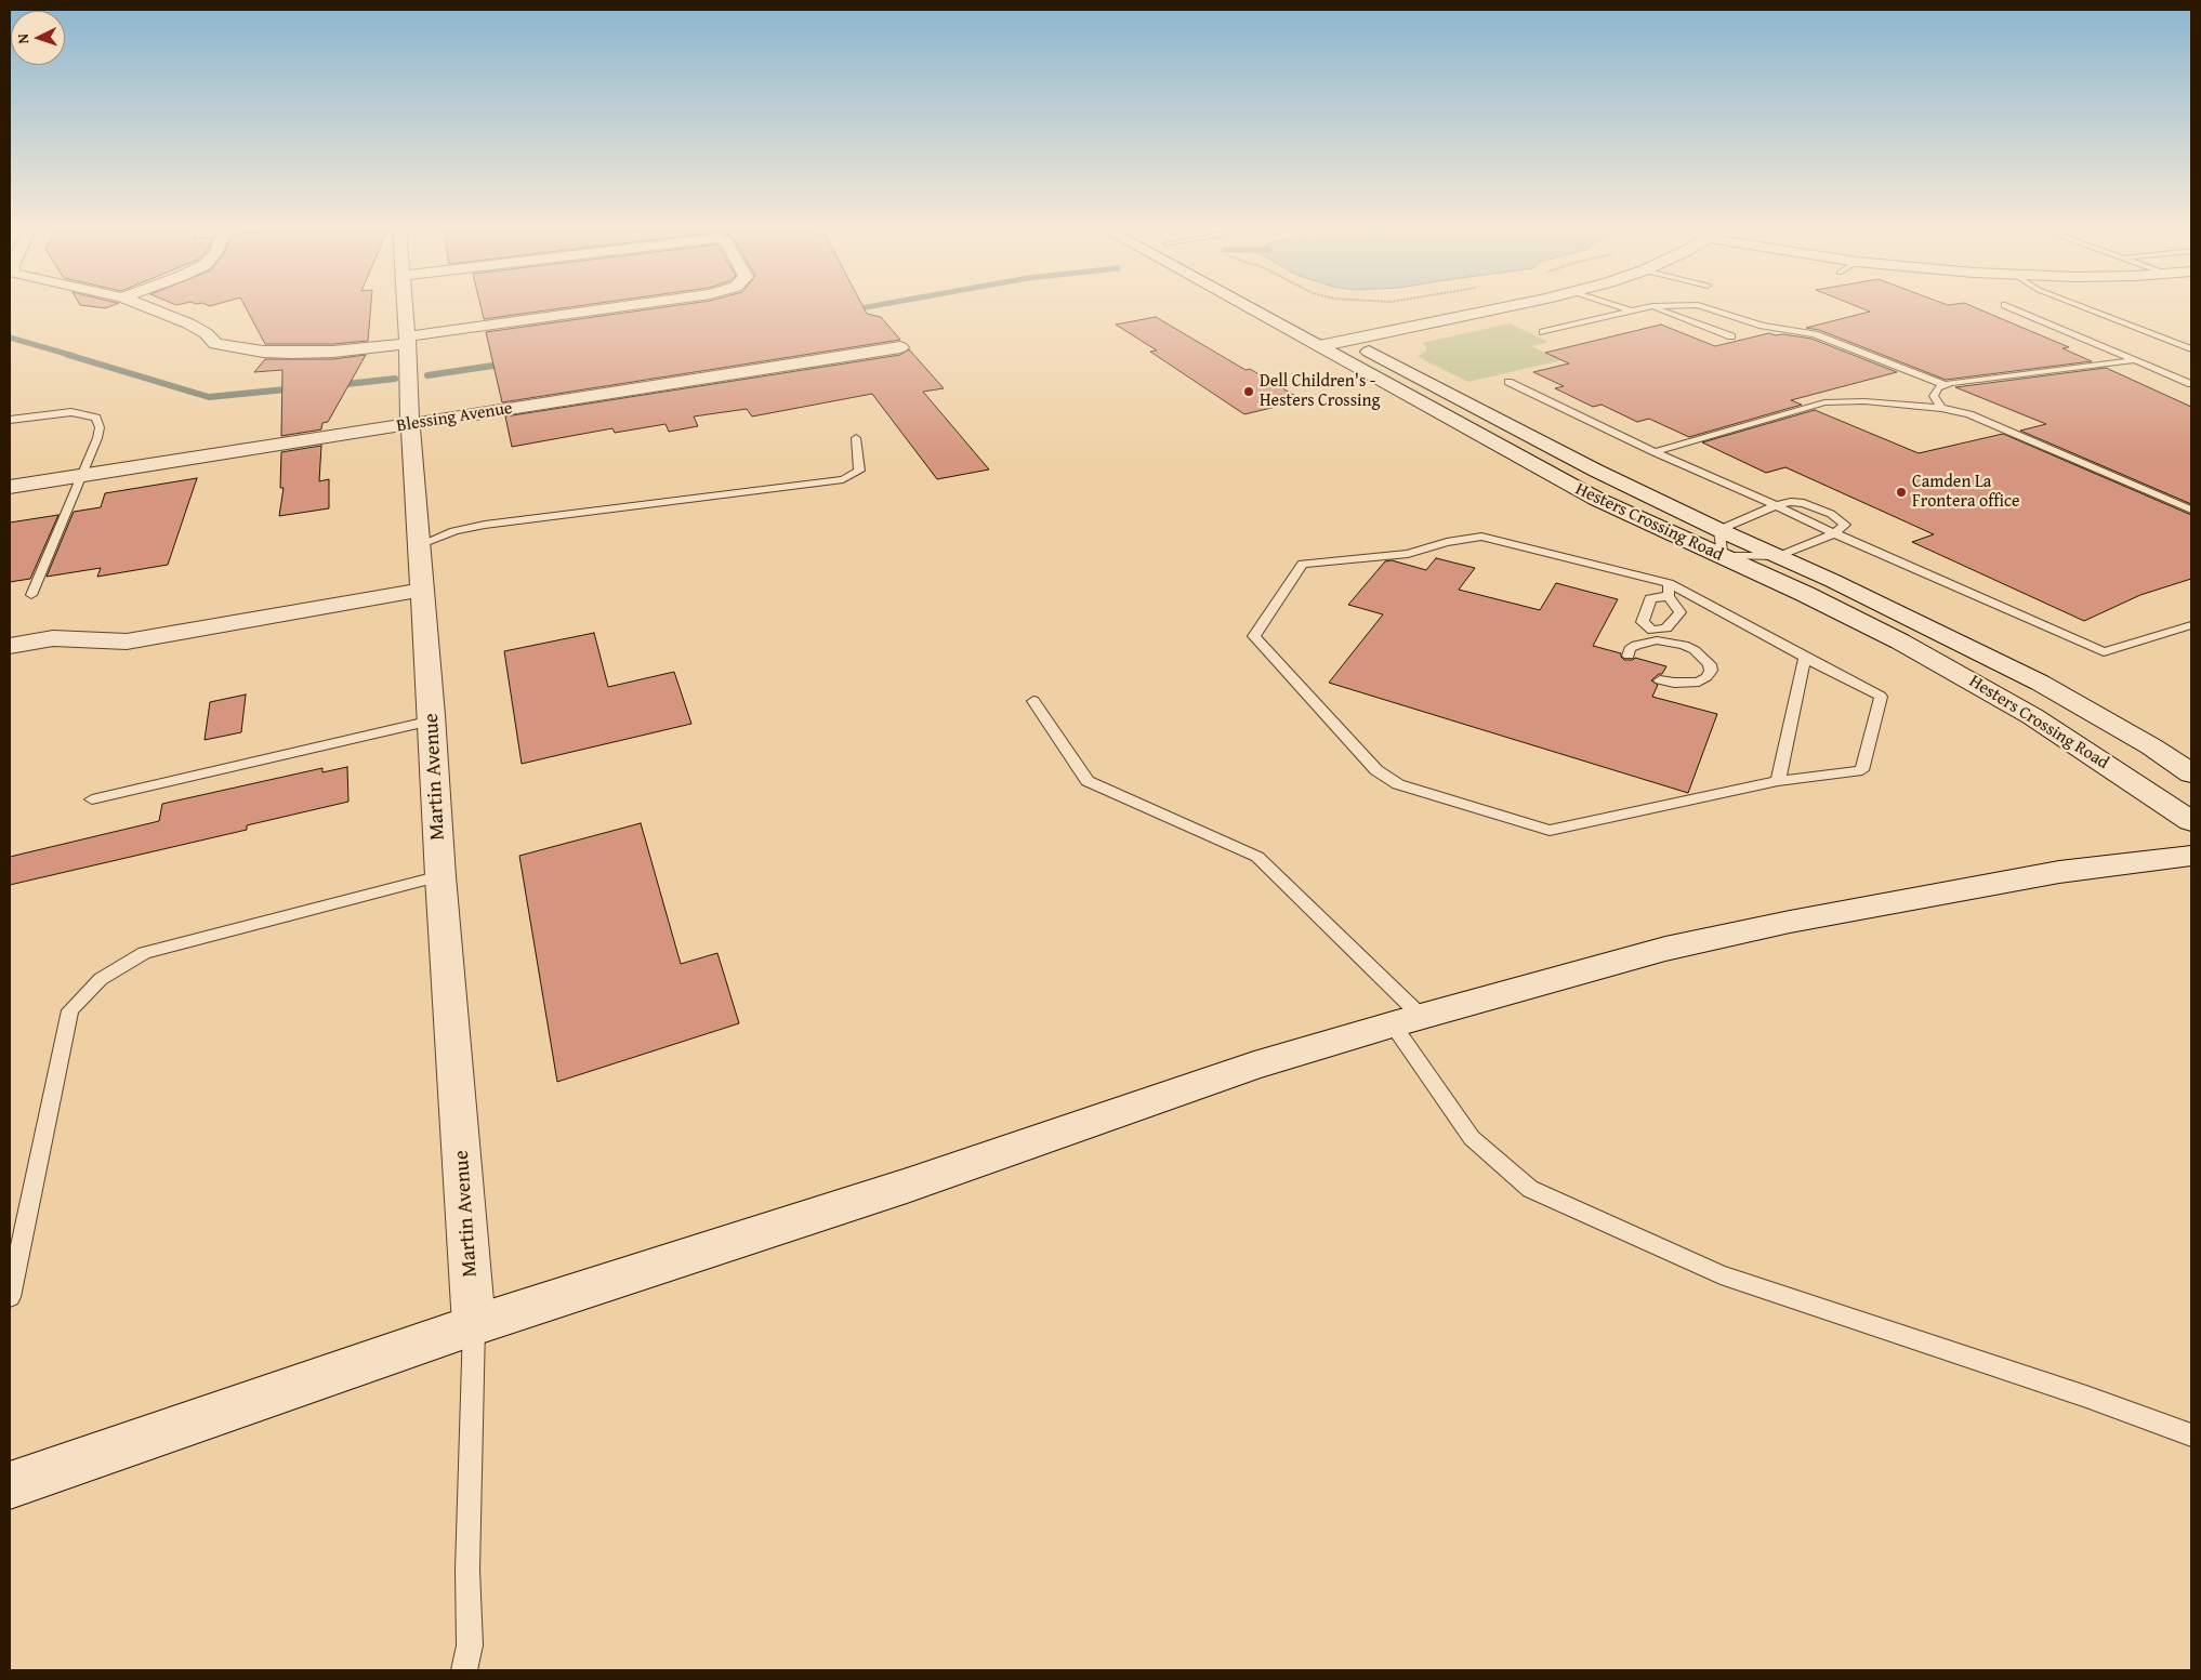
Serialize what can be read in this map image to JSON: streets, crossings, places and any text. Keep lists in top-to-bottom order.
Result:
{
  "streets": {
    "street": ["Blessing Avenue", "Hesters Crossing Road", "Martin Avenue"]
  },
  "crossings": [
    ["Blessing Avenue", "Martin Avenue"]
  ],
  "places": ["Dell Children's - Hesters Crossing", "Camden La Frontera office"],
  "north": "left"
}
